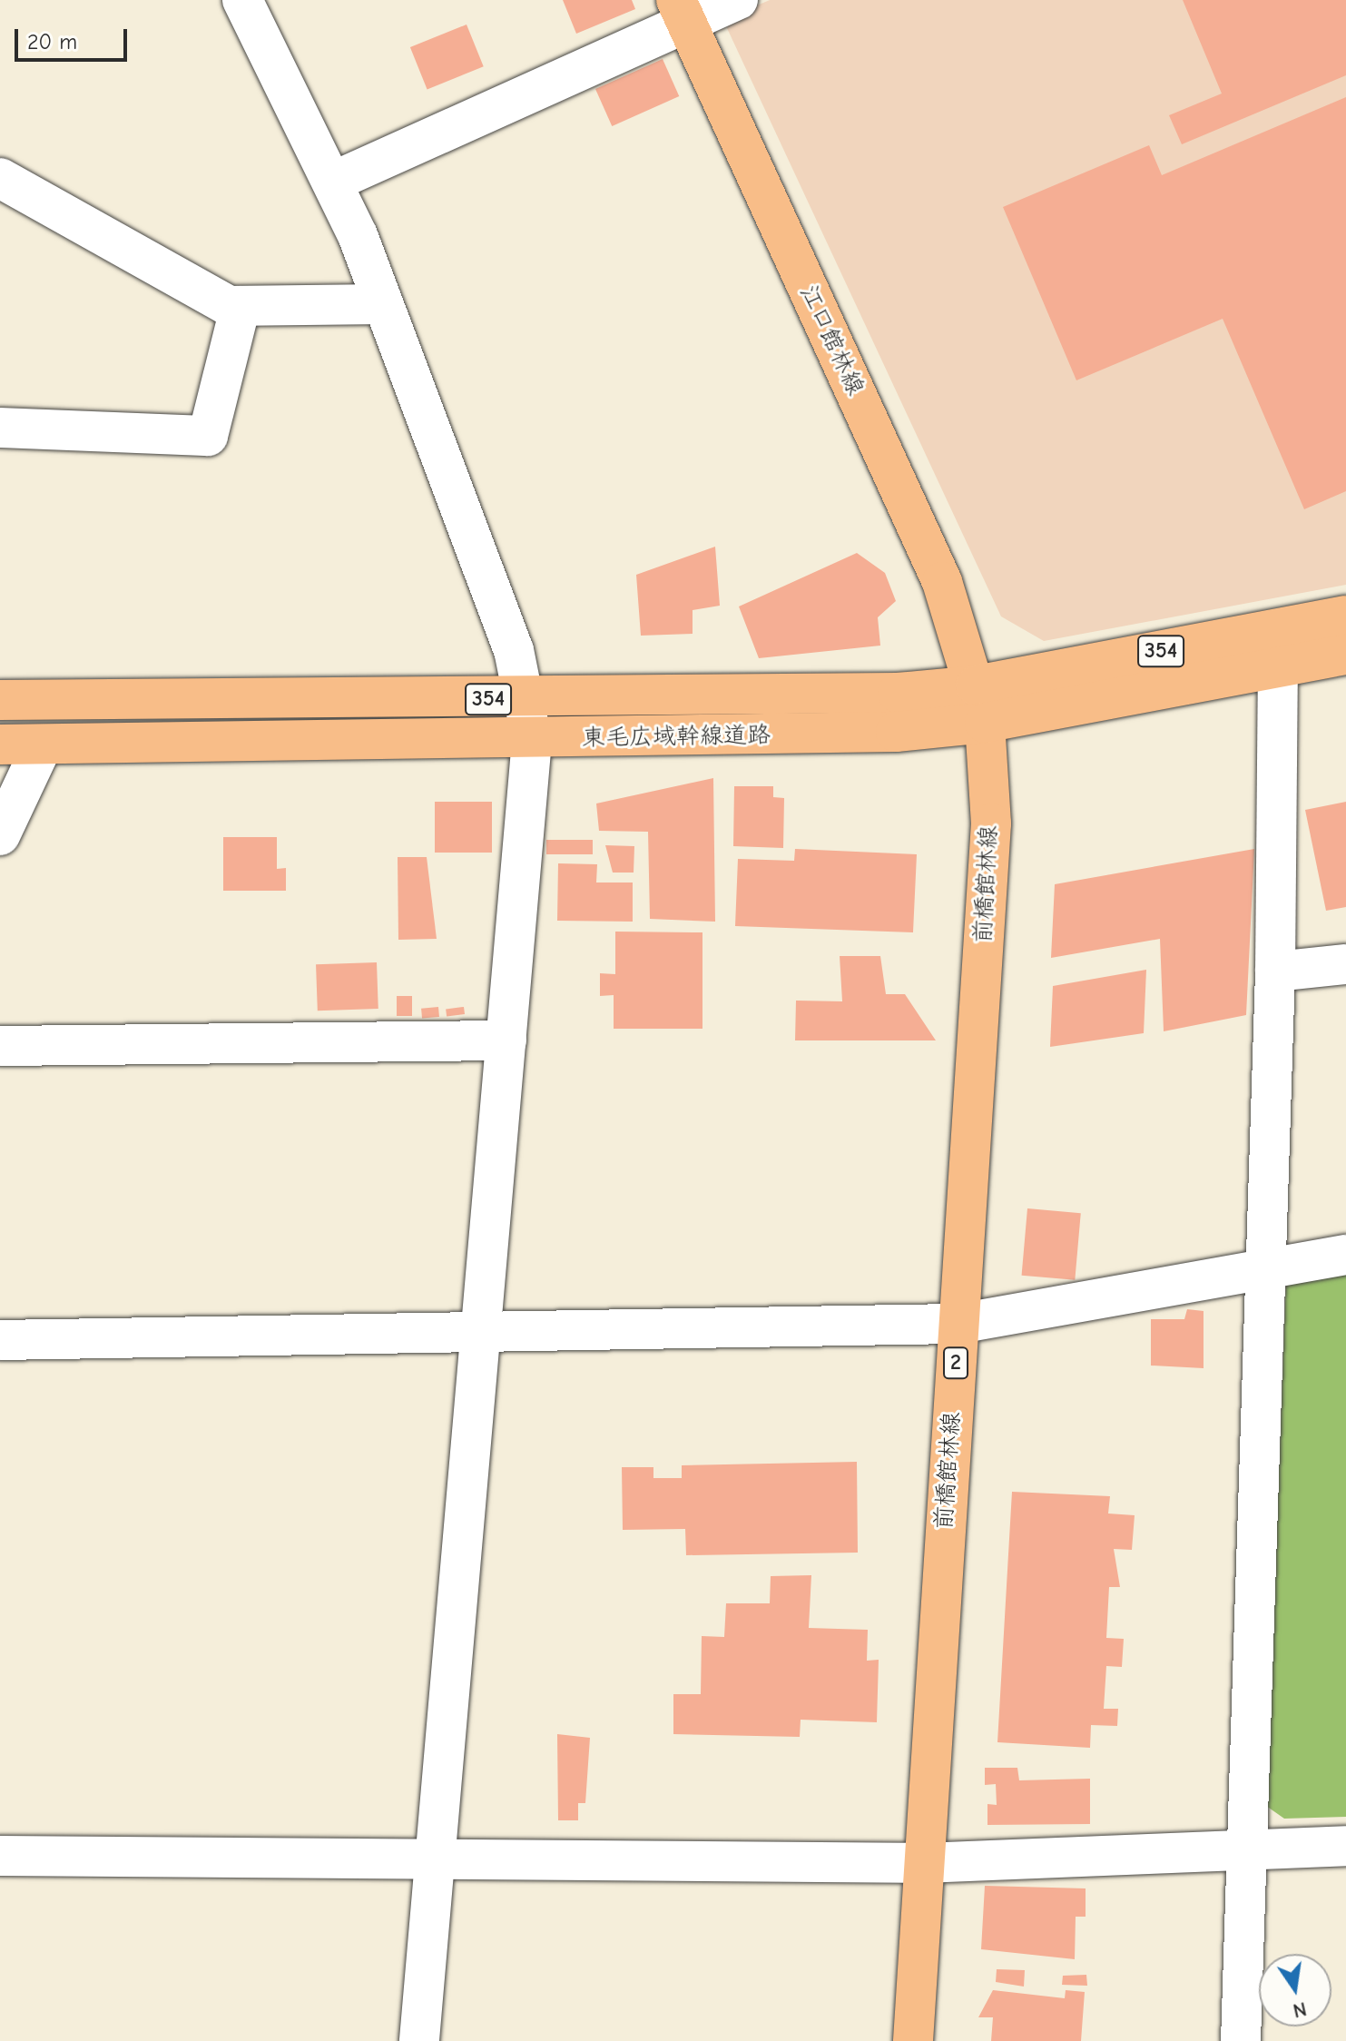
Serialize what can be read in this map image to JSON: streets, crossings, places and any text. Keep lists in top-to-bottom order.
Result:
{
  "streets": {
    "main road": [
      "江口館林線",
      "354",
      "東毛広域幹線道路",
      "前橋館林線",
      "2"
    ]
  },
  "crossings": [
    ["江口館林線", "東毛広域幹線道路"],
    ["江口館林線", "前橋館林線"],
    ["東毛広域幹線道路", "前橋館林線"]
  ],
  "scale_bar": "20 m",
  "north": "bottom"
}
